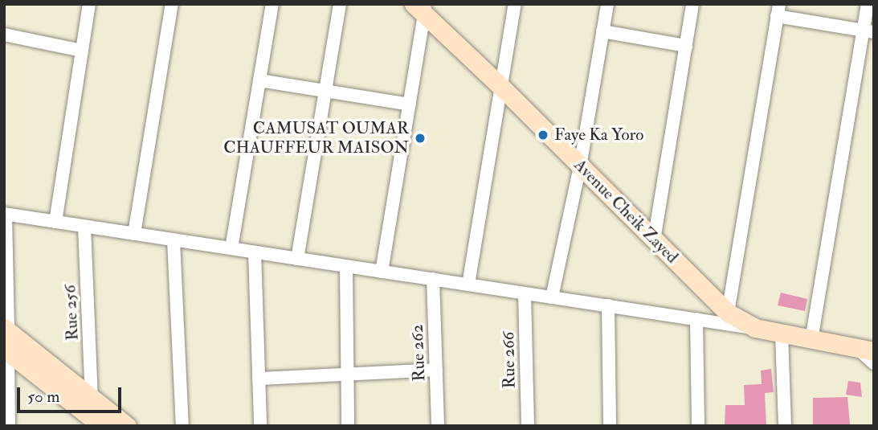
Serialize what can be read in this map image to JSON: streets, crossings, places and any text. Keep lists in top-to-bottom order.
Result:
{
  "streets": {
    "street": [
      "Avenue Cheik Zayed",
      "Rue 256",
      "Rue 262",
      "Rue 266"
    ]
  },
  "places": ["Faye Ka Yoro", "CAMUSAT OUMAR CHAUFFEUR MAISON"],
  "scale_bar": "50 m"
}
